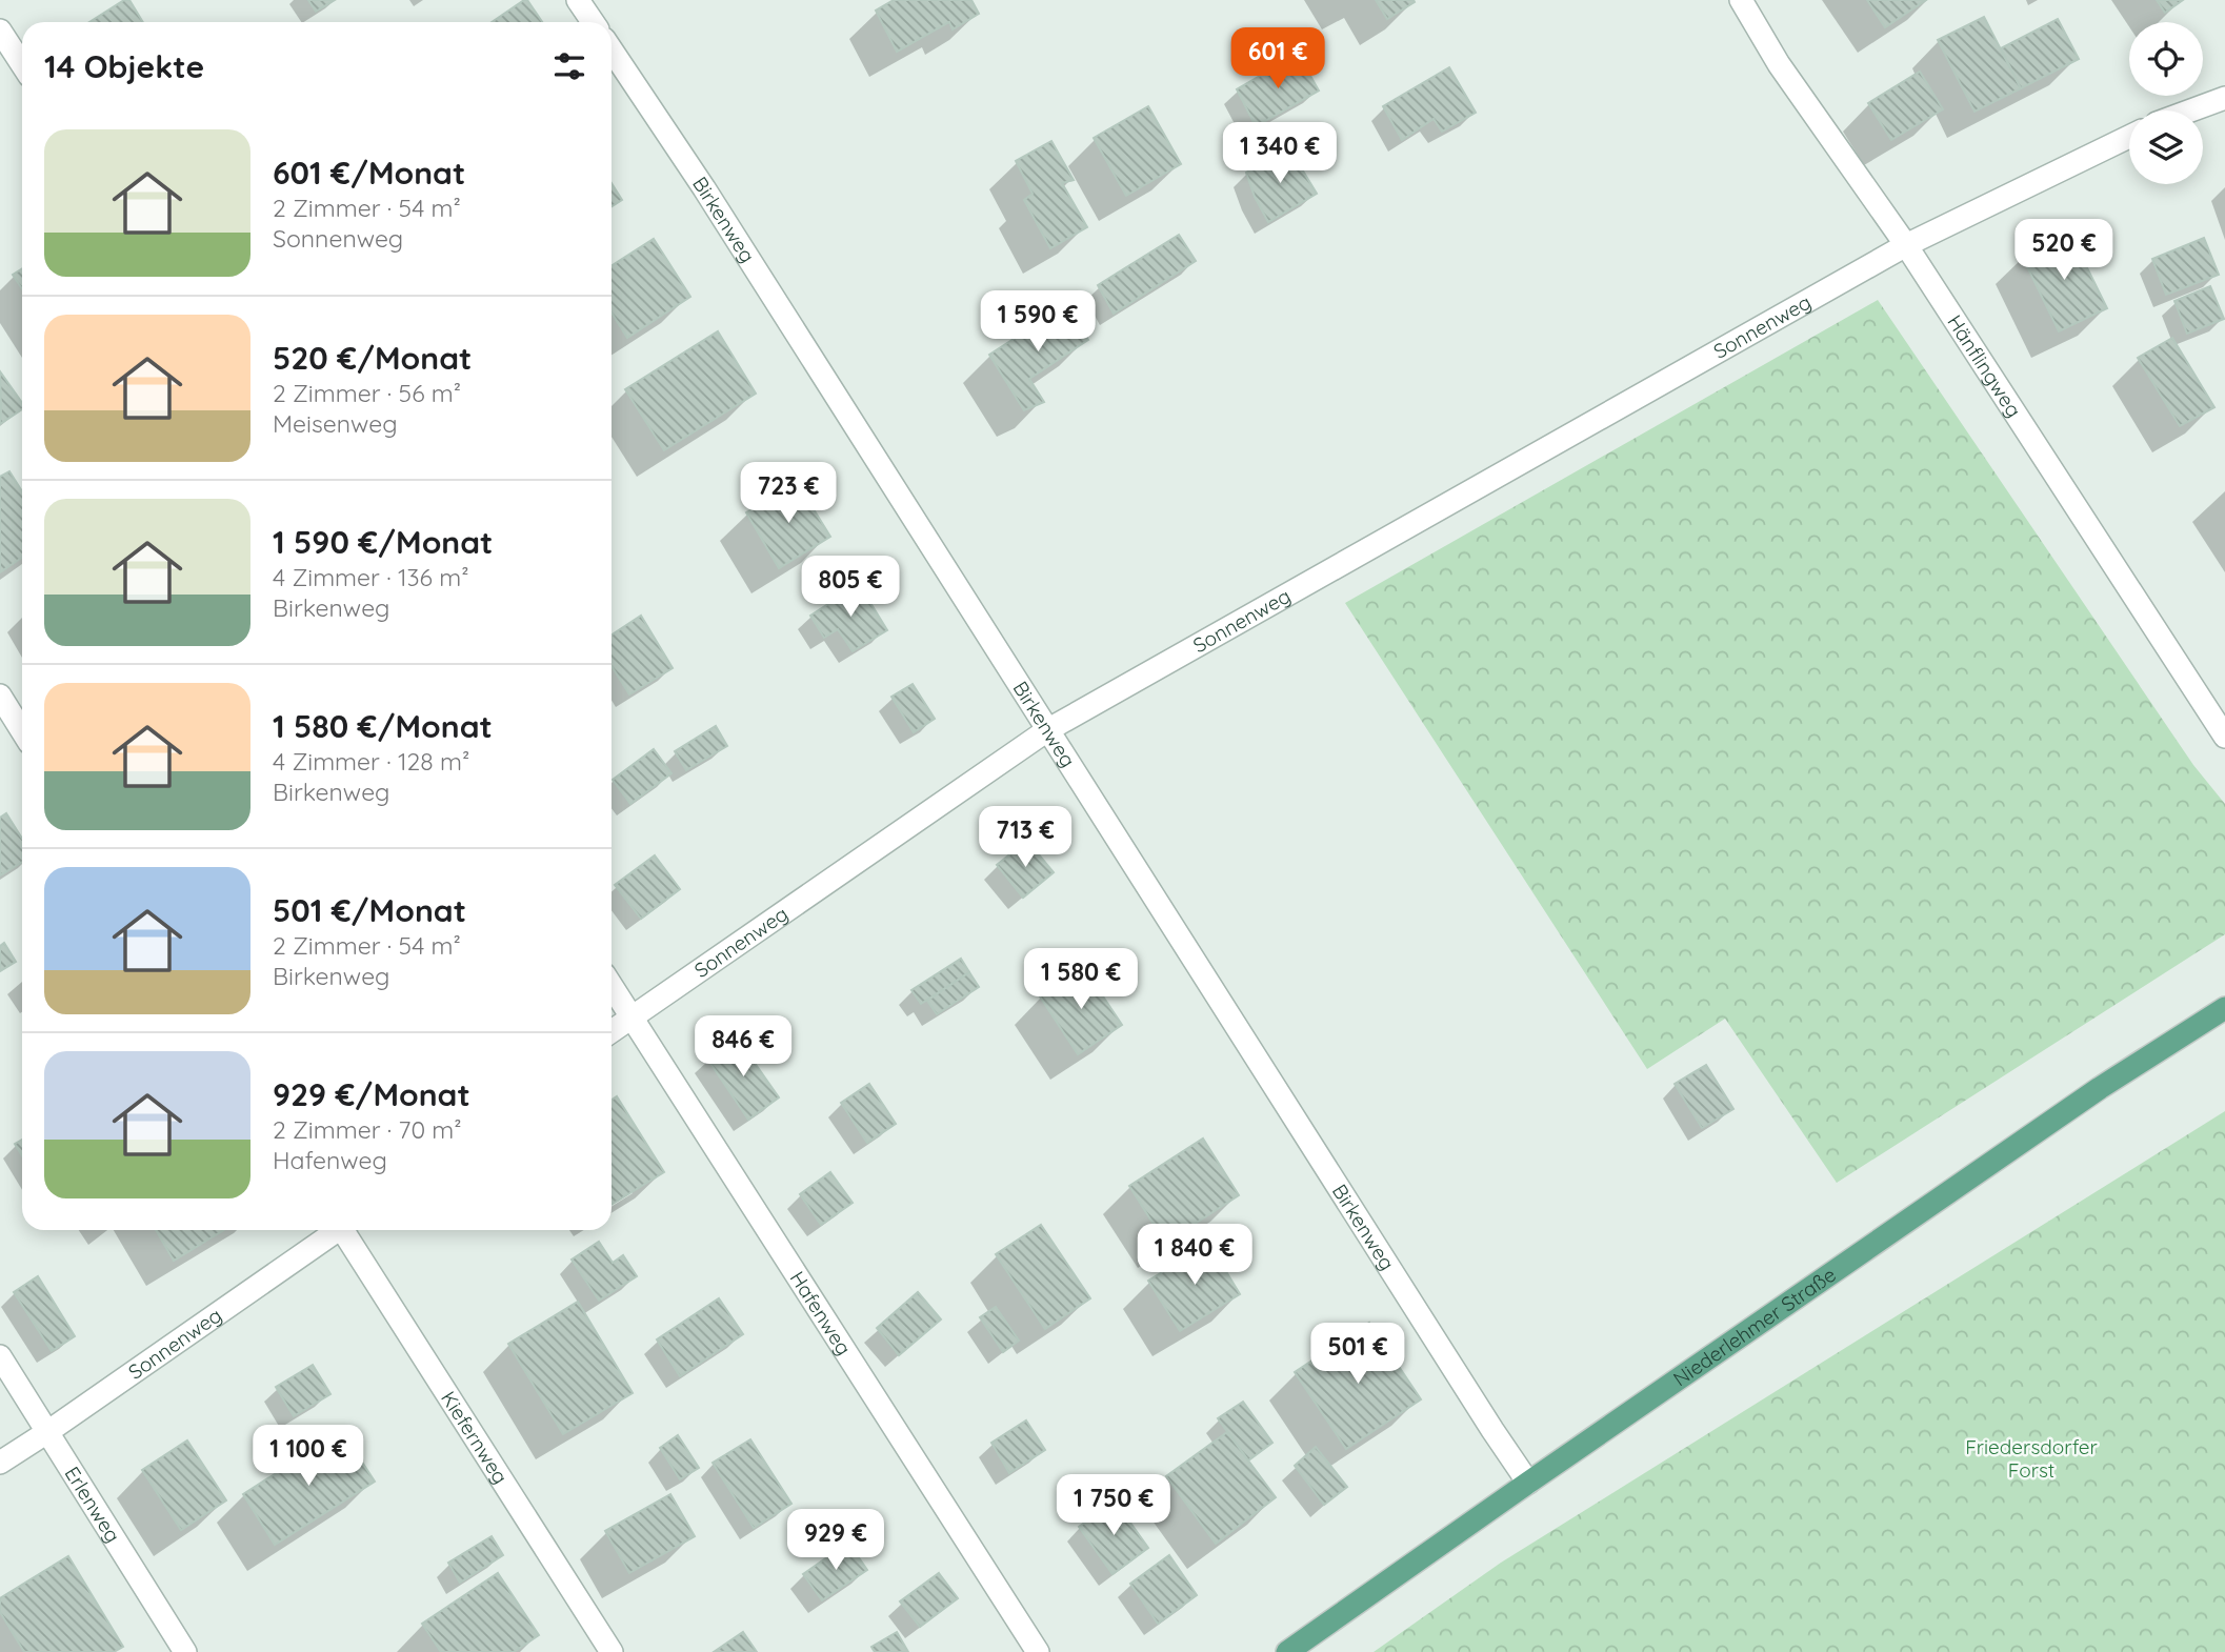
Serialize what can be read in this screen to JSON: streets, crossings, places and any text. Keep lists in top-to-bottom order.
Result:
{
  "streets": {
    "main road": ["Niederlehmer Straße"],
    "street": [
      "Birkenweg",
      "Sonnenweg",
      "Hänflingweg",
      "Hafenweg",
      "Kiefernweg",
      "Erlenweg"
    ]
  },
  "crossings": [
    ["Birkenweg", "Sonnenweg"],
    ["Birkenweg", "Niederlehmer Straße"],
    ["Sonnenweg", "Hänflingweg"],
    ["Sonnenweg", "Hafenweg"],
    ["Sonnenweg", "Erlenweg"]
  ],
  "parks": ["Friedersdorfer Forst"],
  "page": {
    "heading": "14 Objekte",
    "price": [
      "601 €",
      "1 340 €",
      "520 €",
      "1 590 €",
      "723 €",
      "805 €",
      "713 €",
      "1 580 €",
      "846 €",
      "1 840 €",
      "501 €",
      "1 100 €",
      "1 750 €",
      "929 €"
    ],
    "list": [
      {
        "name": "601 €/Monat",
        "note": "2 Zimmer · 54 m² · Sonnenweg"
      },
      {
        "name": "520 €/Monat",
        "note": "2 Zimmer · 56 m² · Meisenweg"
      },
      {
        "name": "1 590 €/Monat",
        "note": "4 Zimmer · 136 m² · Birkenweg"
      },
      {
        "name": "1 580 €/Monat",
        "note": "4 Zimmer · 128 m² · Birkenweg"
      },
      {
        "name": "501 €/Monat",
        "note": "2 Zimmer · 54 m² · Birkenweg"
      },
      {
        "name": "929 €/Monat",
        "note": "2 Zimmer · 70 m² · Hafenweg"
      }
    ]
  }
}
